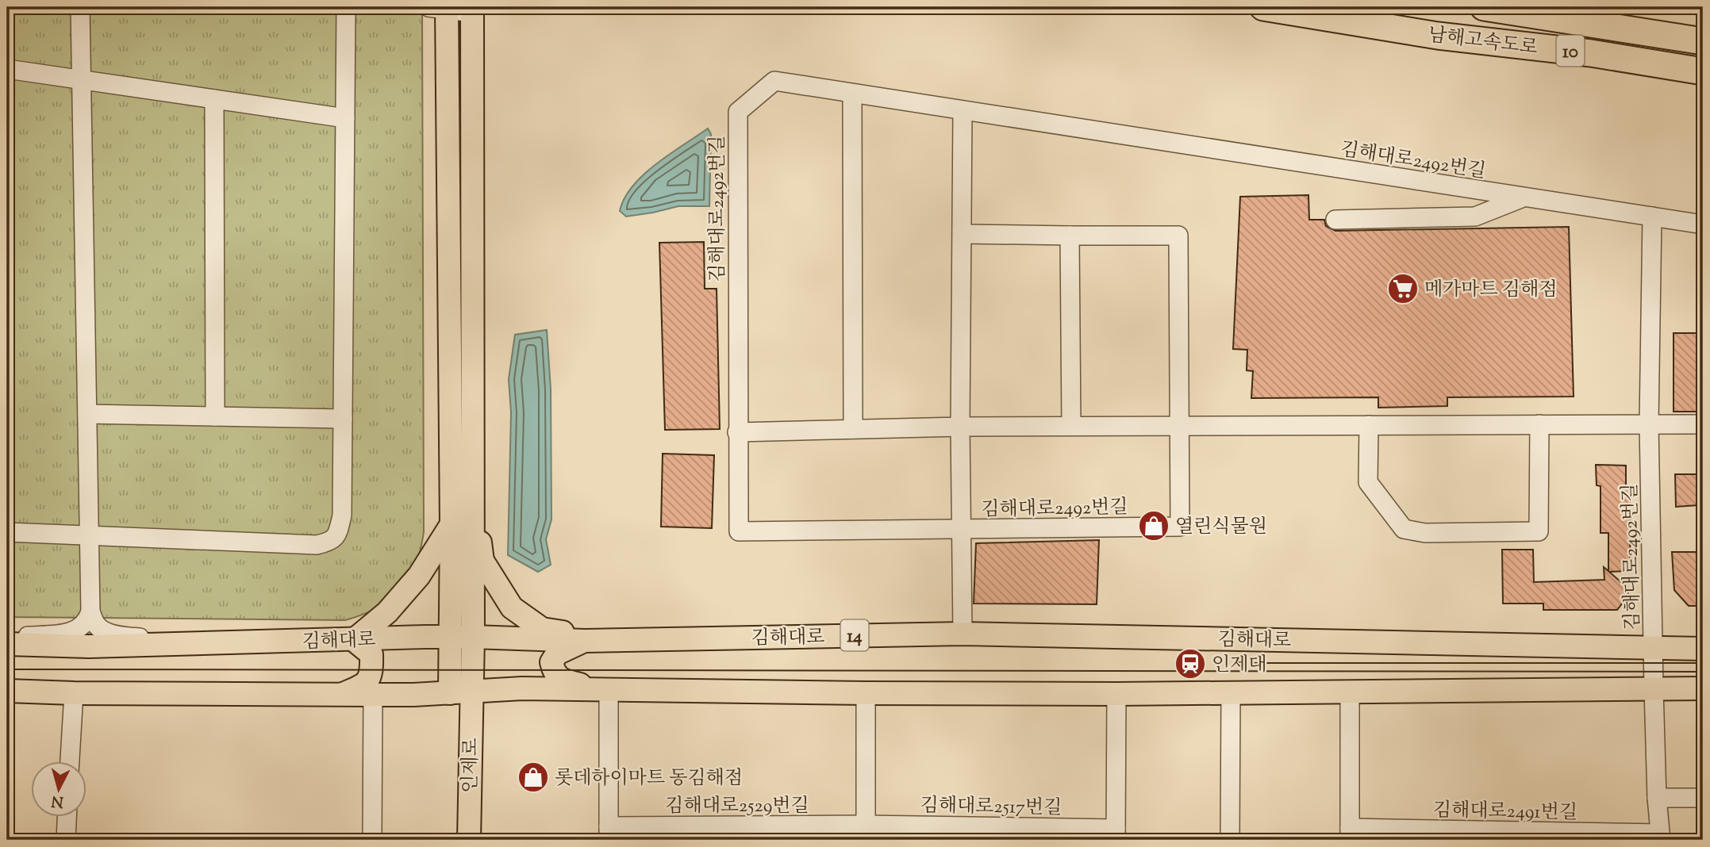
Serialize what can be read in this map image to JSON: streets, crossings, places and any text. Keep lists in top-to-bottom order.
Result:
{
  "streets": {
    "highway": ["남해고속도로", "10"],
    "main road": ["14", "김해대로", "인제로"],
    "street": [
      "김해대로2492번길",
      "김해대로2529번길",
      "김해대로2517번길",
      "김해대로2491번길"
    ]
  },
  "crossings": [
    ["김해대로2492번길", "김해대로"],
    ["김해대로2492번길", "김해대로2491번길"],
    ["김해대로2529번길", "김해대로2517번길"]
  ],
  "places": {
    "supermarket": ["메가마트 김해점"],
    "shop": ["열린식물원", "롯데하이마트 동김해점"],
    "station": ["인제대"]
  },
  "north": "bottom"
}
